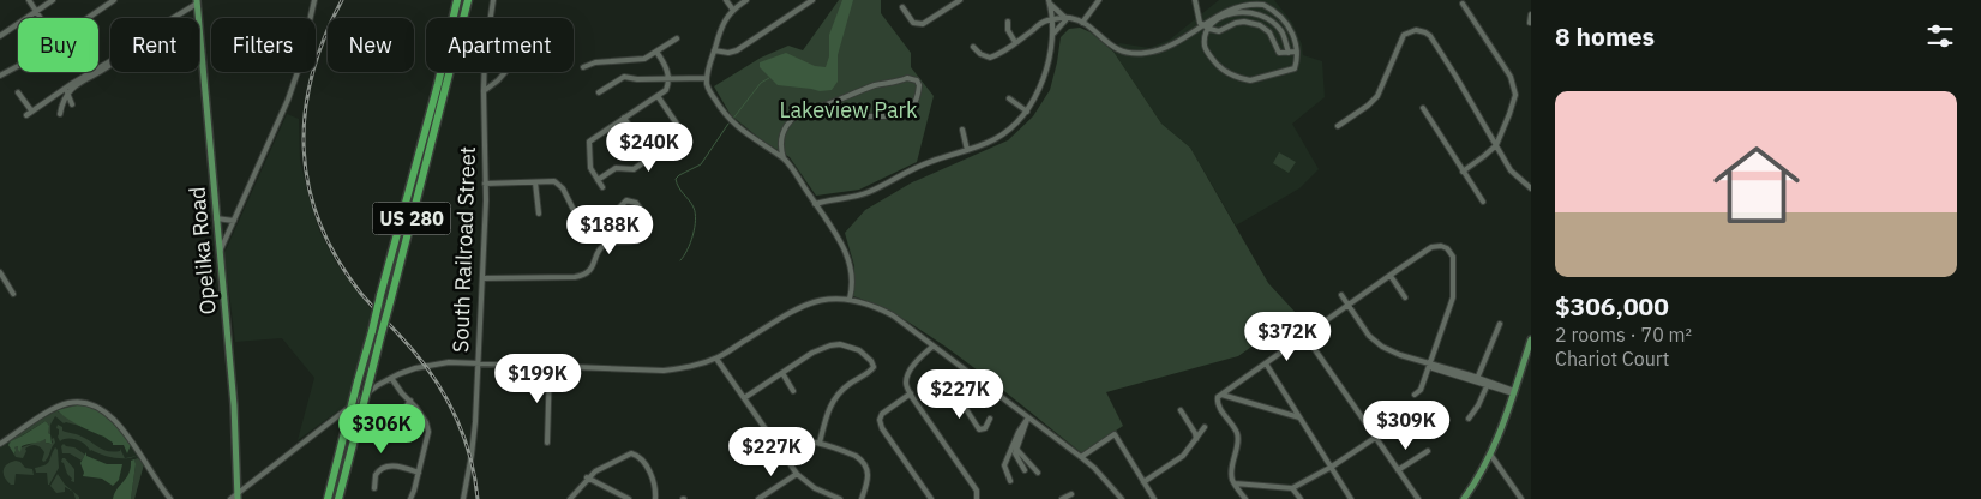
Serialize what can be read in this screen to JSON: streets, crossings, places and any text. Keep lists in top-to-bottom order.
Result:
{
  "streets": {
    "highway": ["US 280"],
    "main road": ["Opelika Road"],
    "street": ["South Railroad Street"]
  },
  "parks": ["Lakeview Park"],
  "page": {
    "heading": "8 homes",
    "chip": [
      "Buy",
      "Rent",
      "Filters",
      "New",
      "Apartment"
    ],
    "list": [
      {
        "name": "$306,000",
        "note": "2 rooms · 70 m² · Chariot Court"
      }
    ],
    "price": [
      "$240K",
      "$188K",
      "$372K",
      "$199K",
      "$227K",
      "$309K",
      "$306K",
      "$227K"
    ]
  }
}
